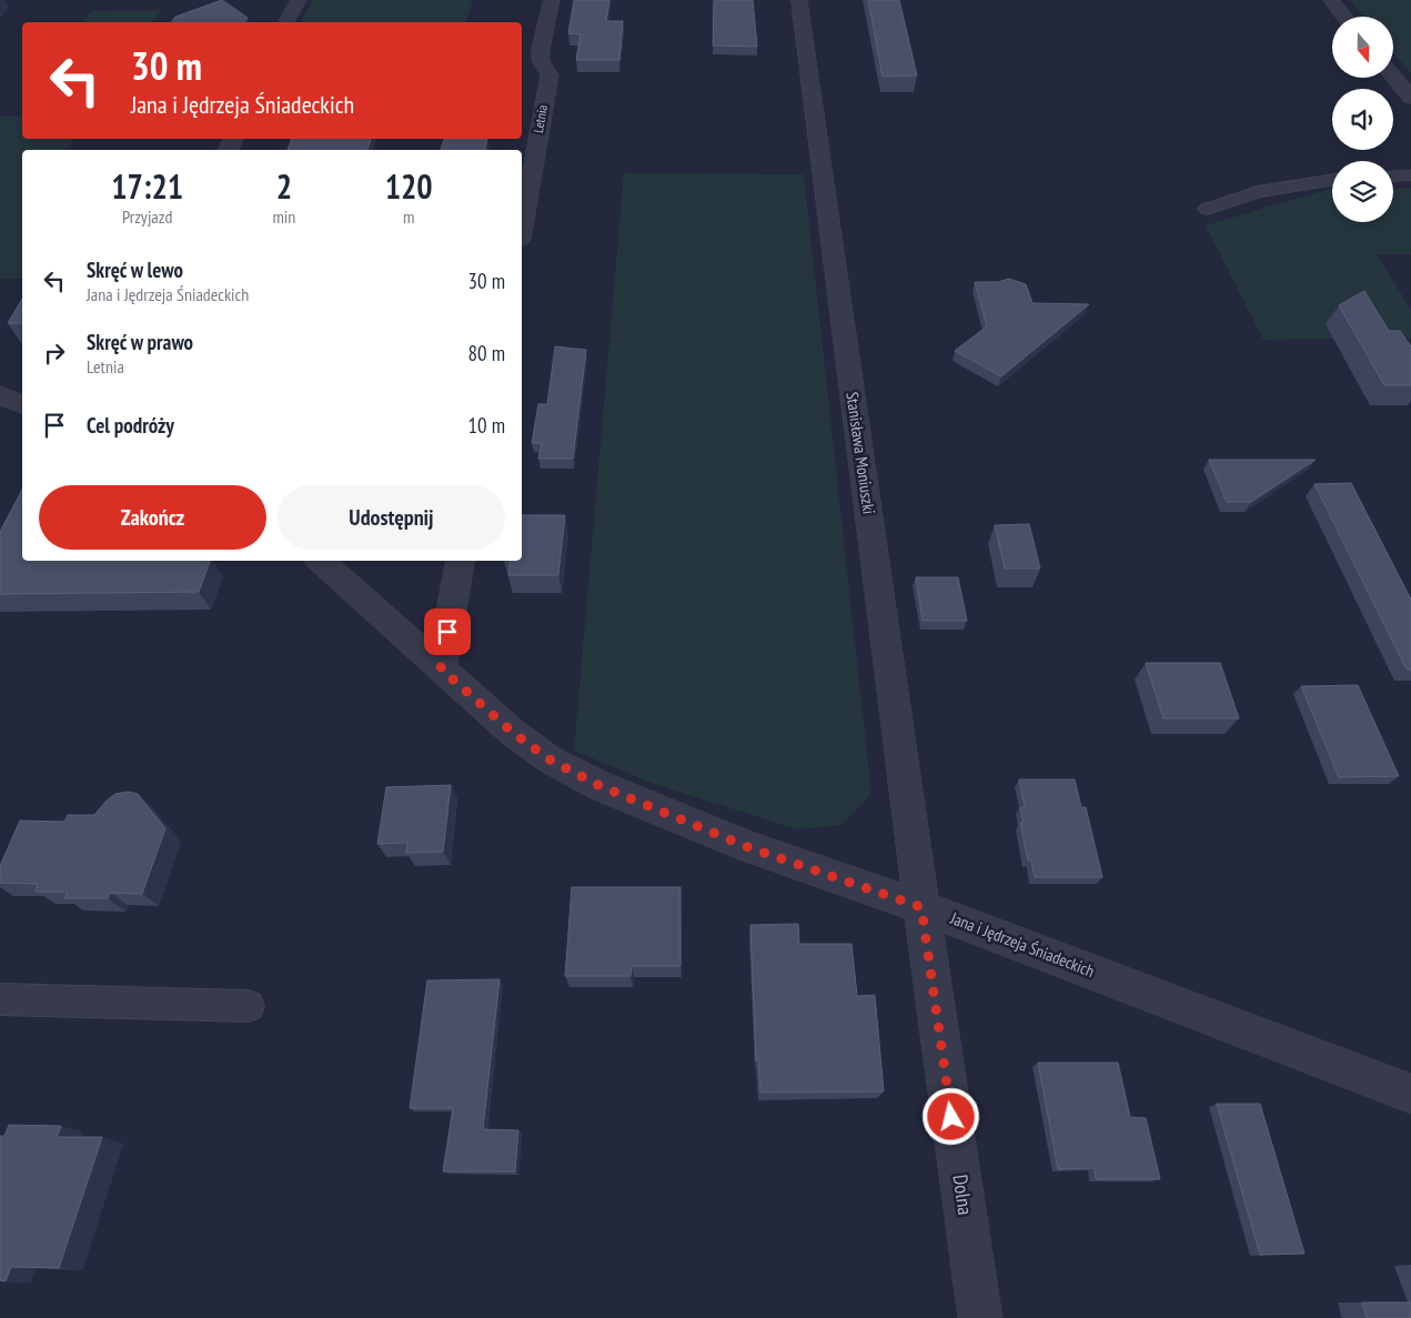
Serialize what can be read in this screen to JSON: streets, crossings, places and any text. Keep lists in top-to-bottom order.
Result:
{
  "streets": {
    "street": [
      "Letnia",
      "Stanisława Moniuszki",
      "Jana i Jędrzeja Śniadeckich",
      "Dolna"
    ]
  },
  "crossings": [
    ["Stanisława Moniuszki", "Jana i Jędrzeja Śniadeckich"],
    ["Stanisława Moniuszki", "Dolna"],
    ["Jana i Jędrzeja Śniadeckich", "Dolna"]
  ],
  "north": "bottom",
  "page": {
    "turn": ["30 m", "Jana i Jędrzeja Śniadeckich"],
    "eta": [
      "17:21",
      "Przyjazd",
      "2",
      "min",
      "120",
      "m"
    ],
    "list": [
      {
        "name": "Skręć w lewo",
        "note": "Jana i Jędrzeja Śniadeckich",
        "value": "30 m"
      },
      {
        "name": "Skręć w prawo",
        "note": "Letnia",
        "value": "80 m"
      },
      {
        "name": "Cel podróży",
        "value": "10 m"
      }
    ],
    "buttons": ["Zakończ", "Udostępnij"]
  }
}
